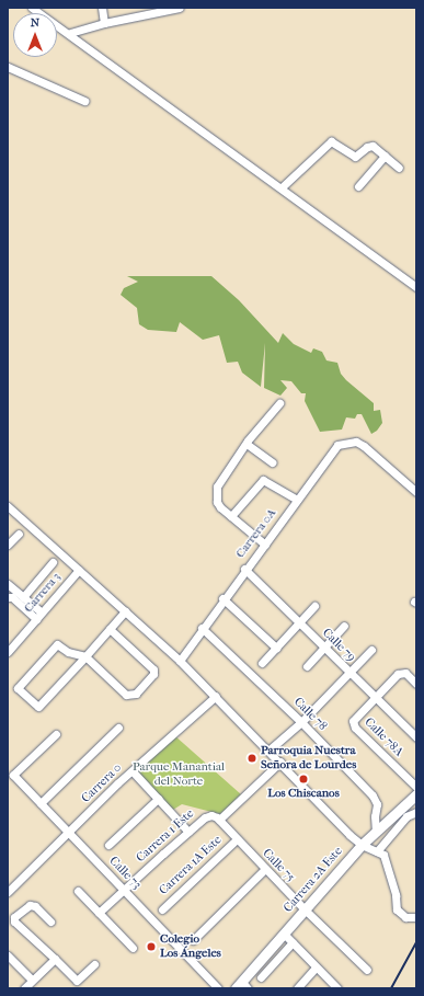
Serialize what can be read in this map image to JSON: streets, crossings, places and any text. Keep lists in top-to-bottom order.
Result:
{
  "streets": {
    "street": [
      "Carrera 0A",
      "Carrera 3",
      "Calle 79",
      "Calle 78",
      "Calle 78A",
      "Carrera 0",
      "Carrera 1 Este",
      "Carrera 1A Este",
      "Calle 75",
      "Calle 73",
      "Carrera 2A Este"
    ]
  },
  "crossings": [
    ["Carrera 0A", "Calle 79"],
    ["Carrera 0A", "Calle 78"],
    ["Calle 79", "Calle 78A"],
    ["Calle 78", "Carrera 2A Este"],
    ["Carrera 0", "Calle 73"],
    ["Carrera 1 Este", "Calle 75"],
    ["Carrera 1 Este", "Calle 73"],
    ["Carrera 1A Este", "Calle 75"],
    ["Calle 75", "Carrera 2A Este"]
  ],
  "parks": ["Parque Manantial del Norte"],
  "places": ["Parroquia Nuestra Señora de Lourdes", "Los Chiscanos", "Colegio Los Ángeles"],
  "north": "top"
}
